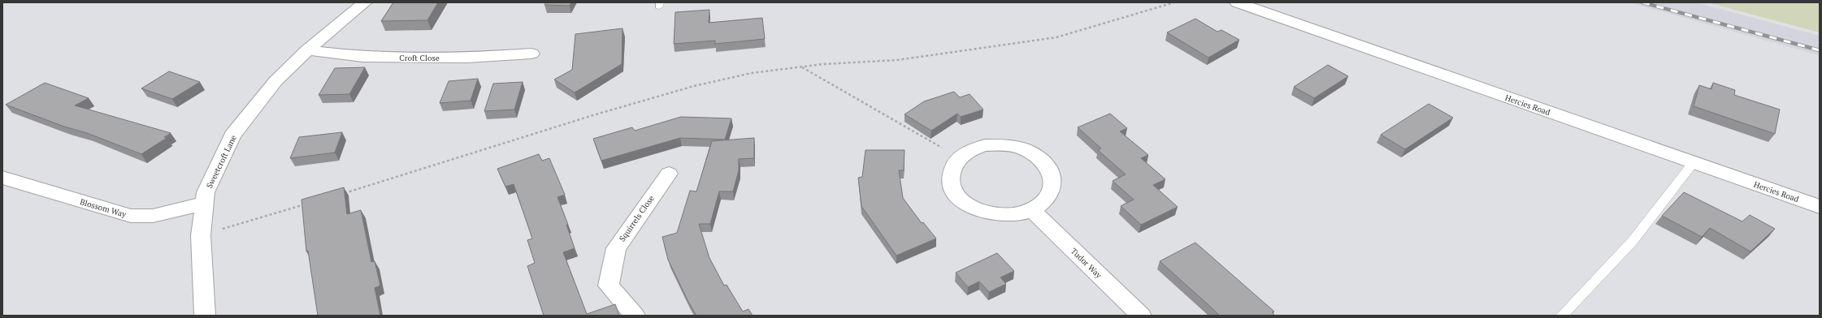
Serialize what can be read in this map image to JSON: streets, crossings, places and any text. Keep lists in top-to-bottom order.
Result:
{
  "streets": {
    "street": [
      "Croft Close",
      "Hercies Road",
      "Sweetcroft Lane",
      "Blossom Way",
      "Squirrels Close",
      "Tudor Way"
    ]
  },
  "crossings": [
    ["Croft Close", "Sweetcroft Lane"],
    ["Sweetcroft Lane", "Blossom Way"]
  ]
}
